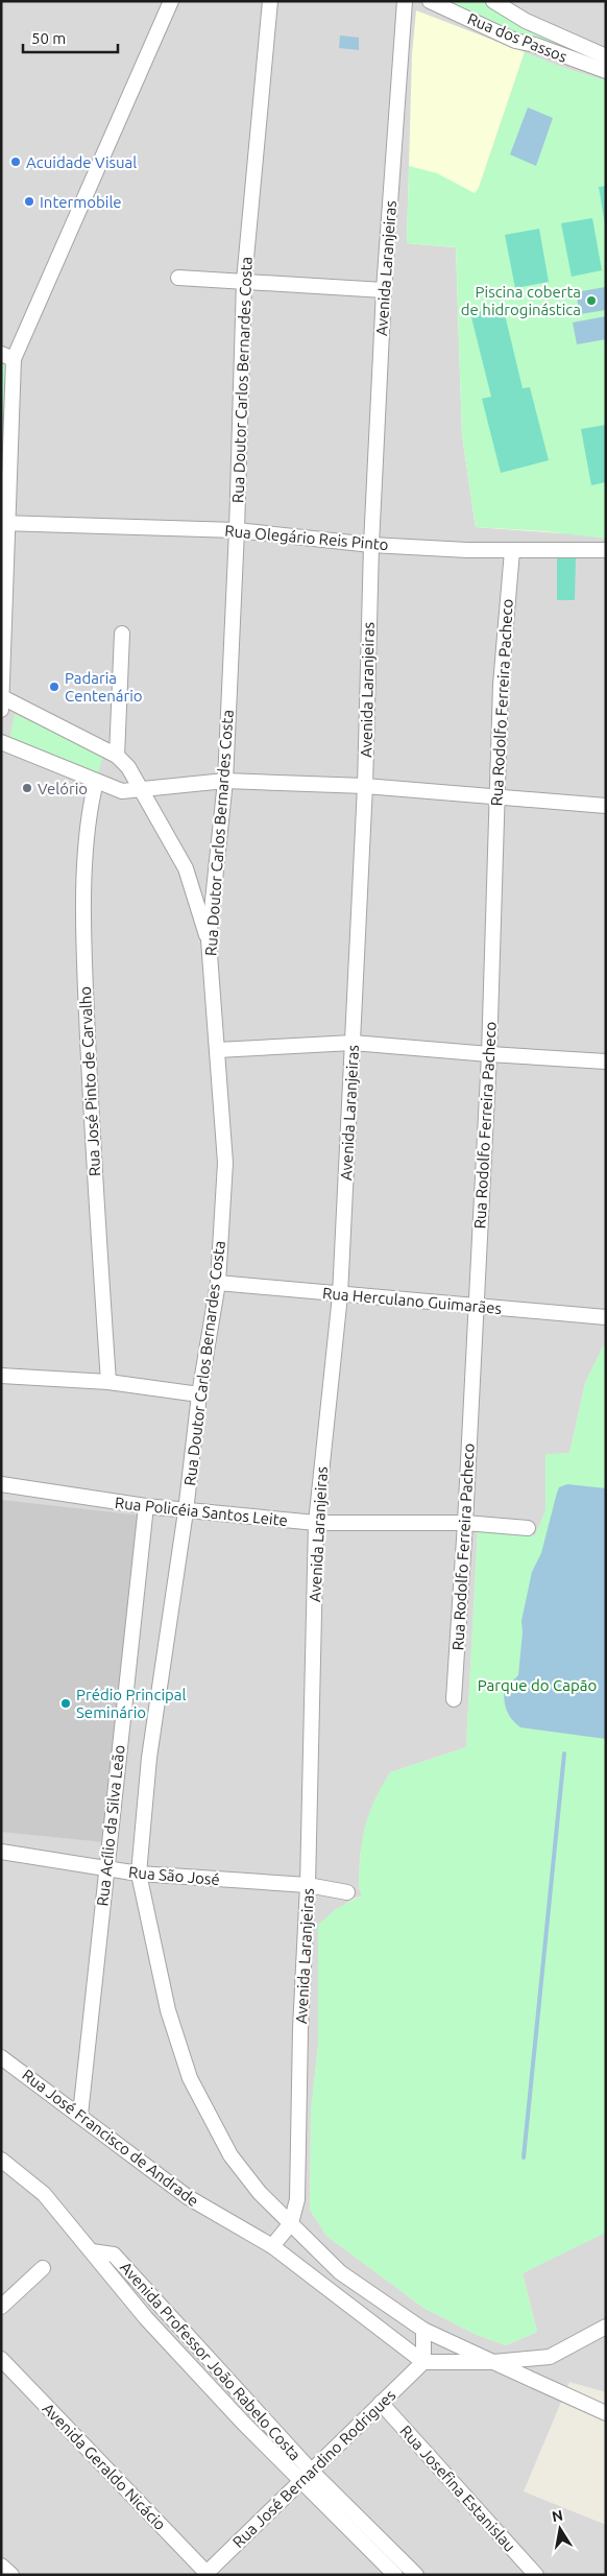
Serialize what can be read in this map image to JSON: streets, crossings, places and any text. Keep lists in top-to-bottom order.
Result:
{
  "streets": {
    "street": [
      "Rua dos Passos",
      "Avenida Laranjeiras",
      "Rua Doutor Carlos Bernardes Costa",
      "Rua Olegário Reis Pinto",
      "Rua Rodolfo Ferreira Pacheco",
      "Rua José Pinto de Carvalho",
      "Rua Herculano Guimarães",
      "Rua Policéia Santos Leite",
      "Rua Acílio da Silva Leão",
      "Rua São José",
      "Rua José Francisco de Andrade",
      "Avenida Professor João Rabelo Costa",
      "Avenida Geraldo Nicácio",
      "Rua José Bernardino Rodrigues",
      "Rua Josefina Estanislau"
    ]
  },
  "crossings": [
    ["Avenida Laranjeiras", "Rua Doutor Carlos Bernardes Costa"],
    ["Avenida Laranjeiras", "Rua Olegário Reis Pinto"],
    ["Avenida Laranjeiras", "Rua Herculano Guimarães"],
    ["Avenida Laranjeiras", "Rua Policéia Santos Leite"],
    ["Avenida Laranjeiras", "Rua São José"],
    ["Rua Doutor Carlos Bernardes Costa", "Rua Olegário Reis Pinto"],
    ["Rua Doutor Carlos Bernardes Costa", "Rua Herculano Guimarães"],
    ["Rua Doutor Carlos Bernardes Costa", "Rua Policéia Santos Leite"],
    ["Rua Doutor Carlos Bernardes Costa", "Rua São José"],
    ["Rua Olegário Reis Pinto", "Rua Rodolfo Ferreira Pacheco"],
    ["Rua Rodolfo Ferreira Pacheco", "Rua Herculano Guimarães"],
    ["Rua Rodolfo Ferreira Pacheco", "Rua Policéia Santos Leite"],
    ["Rua Policéia Santos Leite", "Rua Acílio da Silva Leão"],
    ["Rua Acílio da Silva Leão", "Rua São José"],
    ["Rua Acílio da Silva Leão", "Rua José Francisco de Andrade"],
    ["Rua José Francisco de Andrade", "Rua José Bernardino Rodrigues"],
    ["Avenida Professor João Rabelo Costa", "Rua José Bernardino Rodrigues"],
    ["Avenida Geraldo Nicácio", "Rua José Bernardino Rodrigues"],
    ["Rua José Bernardino Rodrigues", "Rua Josefina Estanislau"]
  ],
  "parks": ["Parque do Capão"],
  "places": [
    "Acuidade Visual",
    "Intermobile",
    "Piscina coberta de hidroginástica",
    "Padaria Centenário",
    "Velório",
    "Prédio Principal Seminário"
  ],
  "scale_bar": "50 m",
  "north": "top"
}
